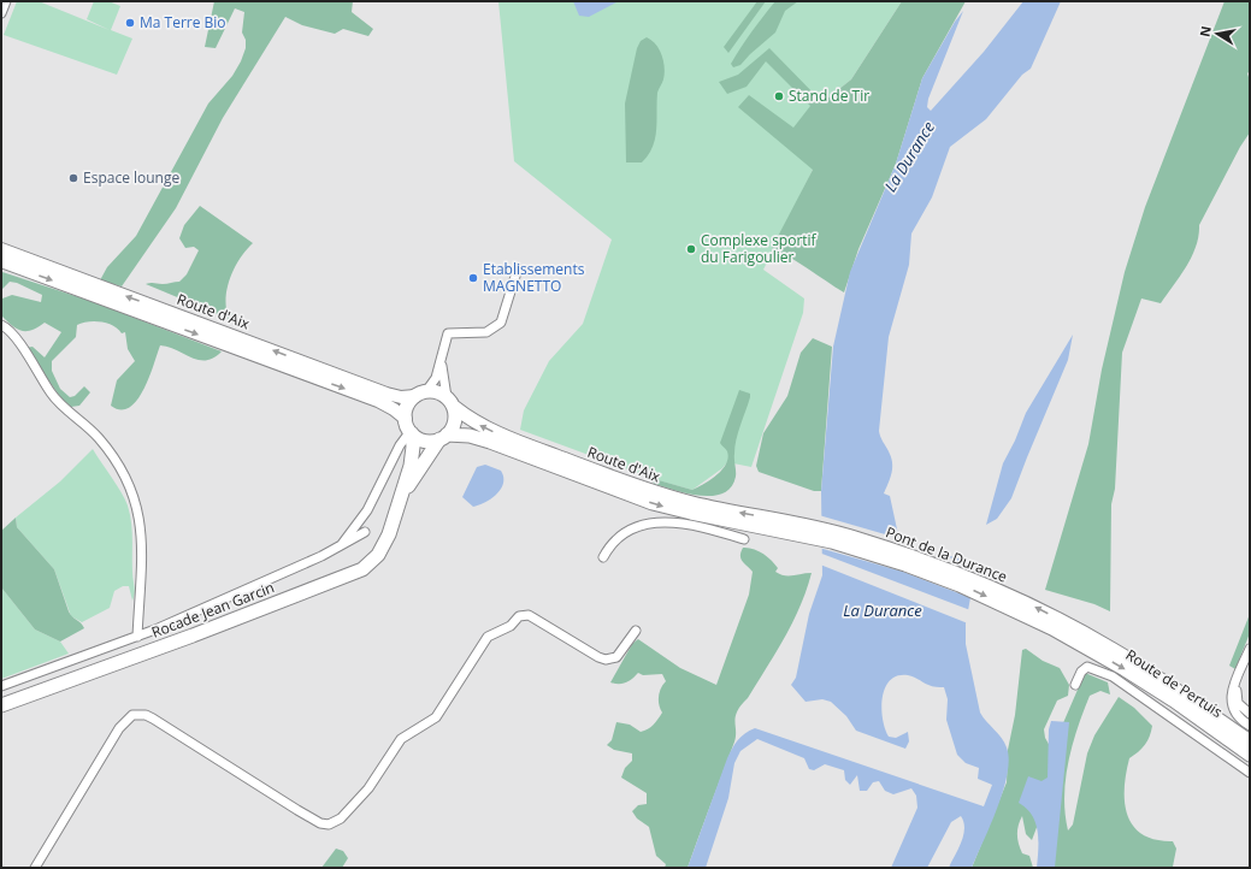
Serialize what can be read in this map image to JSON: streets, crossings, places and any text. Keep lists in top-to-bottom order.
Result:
{
  "streets": {
    "main road": [
      "Route d'Aix",
      "Pont de la Durance",
      "Rocade Jean Garcin",
      "Route de Pertuis"
    ]
  },
  "crossings": [
    ["Route d'Aix", "Pont de la Durance"],
    ["Route d'Aix", "Rocade Jean Garcin"],
    ["Pont de la Durance", "Route de Pertuis"]
  ],
  "water": ["La Durance"],
  "places": [
    "Ma Terre Bio",
    "Stand de Tir",
    "Espace lounge",
    "Complexe sportif du Farigoulier",
    "Etablissements MAGNETTO"
  ],
  "north": "left"
}
